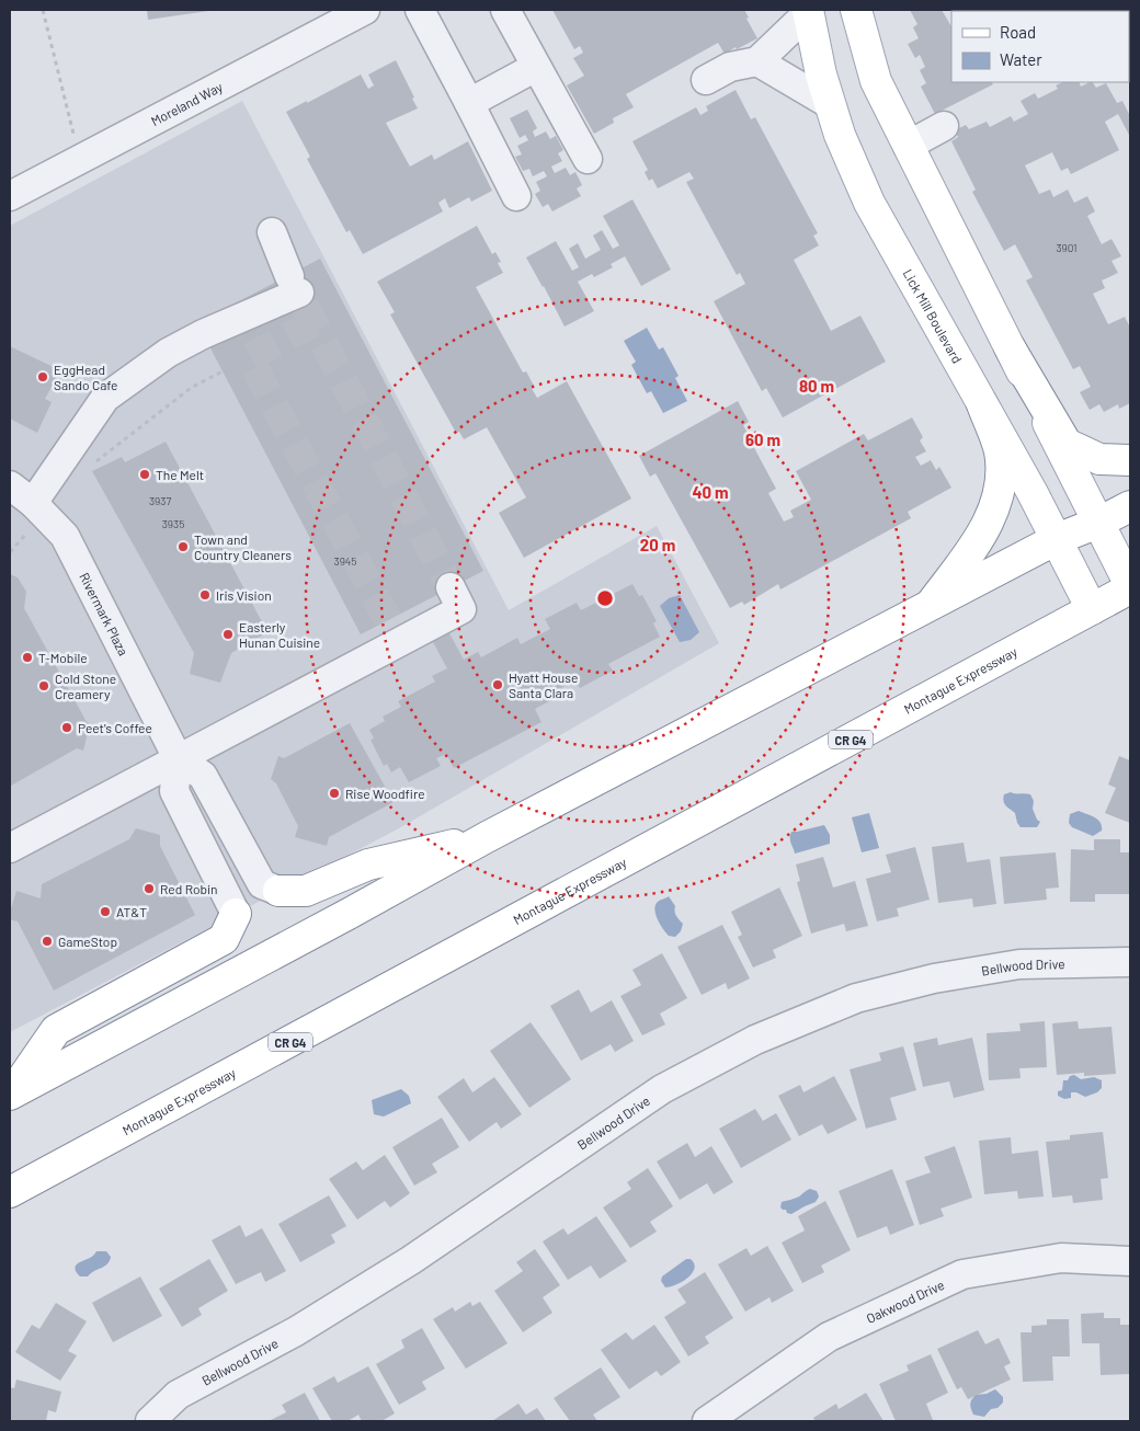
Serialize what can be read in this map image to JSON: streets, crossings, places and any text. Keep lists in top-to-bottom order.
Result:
{
  "streets": {
    "main road": ["Lick Mill Boulevard", "Montague Expressway", "CR G4"],
    "street": [
      "Moreland Way",
      "Rivermark Plaza",
      "Bellwood Drive",
      "Oakwood Drive"
    ]
  },
  "crossings": [
    ["Lick Mill Boulevard", "Montague Expressway"]
  ],
  "places": [
    "EggHead Sando Cafe",
    "The Melt",
    "Town and Country Cleaners",
    "Iris Vision",
    "Easterly Hunan Cuisine",
    "T-Mobile",
    "Hyatt House Santa Clara",
    "Cold Stone Creamery",
    "Peet's Coffee",
    "Rise Woodfire",
    "Red Robin",
    "AT&T",
    "GameStop"
  ],
  "house_numbers": [
    "3901",
    "3937",
    "3935",
    "3945"
  ],
  "legend": ["Road", "Water"],
  "rings": [
    "80 m",
    "60 m",
    "40 m",
    "20 m"
  ]
}
